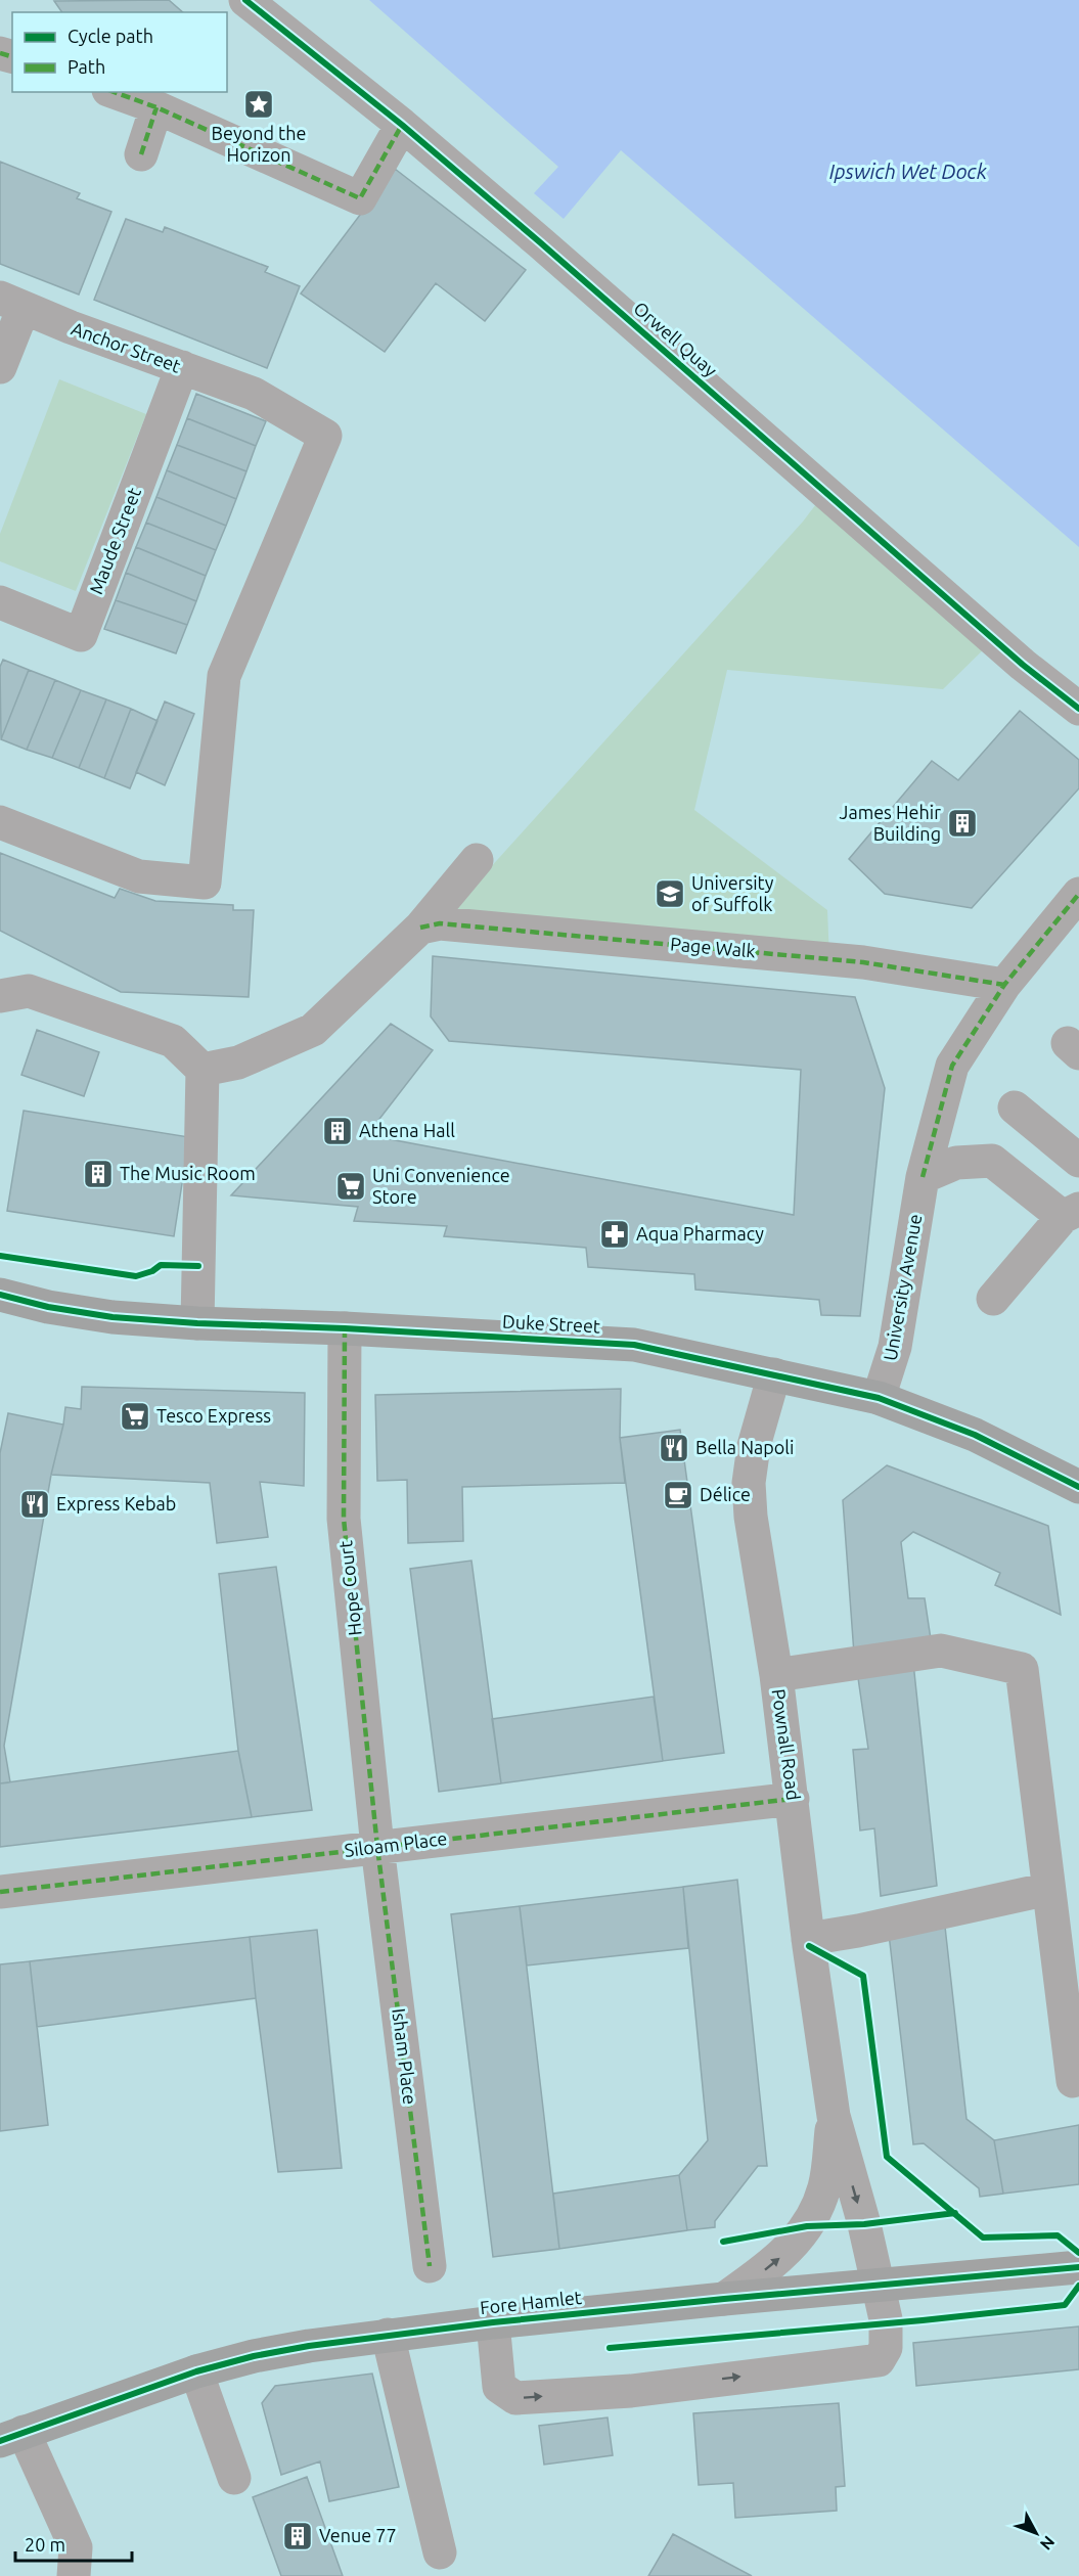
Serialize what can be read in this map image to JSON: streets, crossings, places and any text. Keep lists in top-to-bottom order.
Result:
{
  "streets": {
    "main road": ["Duke Street", "Fore Hamlet"],
    "street": [
      "Orwell Quay",
      "Anchor Street",
      "Maude Street",
      "Page Walk",
      "University Avenue",
      "Hope Court",
      "Pownall Road",
      "Siloam Place",
      "Isham Place"
    ]
  },
  "crossings": [
    ["Anchor Street", "Maude Street"],
    ["Page Walk", "University Avenue"],
    ["University Avenue", "Duke Street"],
    ["Duke Street", "Hope Court"],
    ["Duke Street", "Pownall Road"],
    ["Hope Court", "Siloam Place"],
    ["Hope Court", "Isham Place"],
    ["Pownall Road", "Siloam Place"],
    ["Pownall Road", "Fore Hamlet"],
    ["Siloam Place", "Isham Place"]
  ],
  "water": ["Ipswich Wet Dock"],
  "places": {
    "place": ["Beyond the Horizon"],
    "building": [
      "James Hehir Building",
      "Athena Hall",
      "The Music Room",
      "Venue 77"
    ],
    "school or university": ["University of Suffolk"],
    "supermarket": ["Uni Convenience Store", "Tesco Express"],
    "pharmacy": ["Aqua Pharmacy"],
    "restaurant": ["Bella Napoli", "Express Kebab"],
    "cafe": ["Délice"]
  },
  "legend": ["Cycle path", "Path"],
  "scale_bar": "20 m",
  "north": "bottom right"
}
